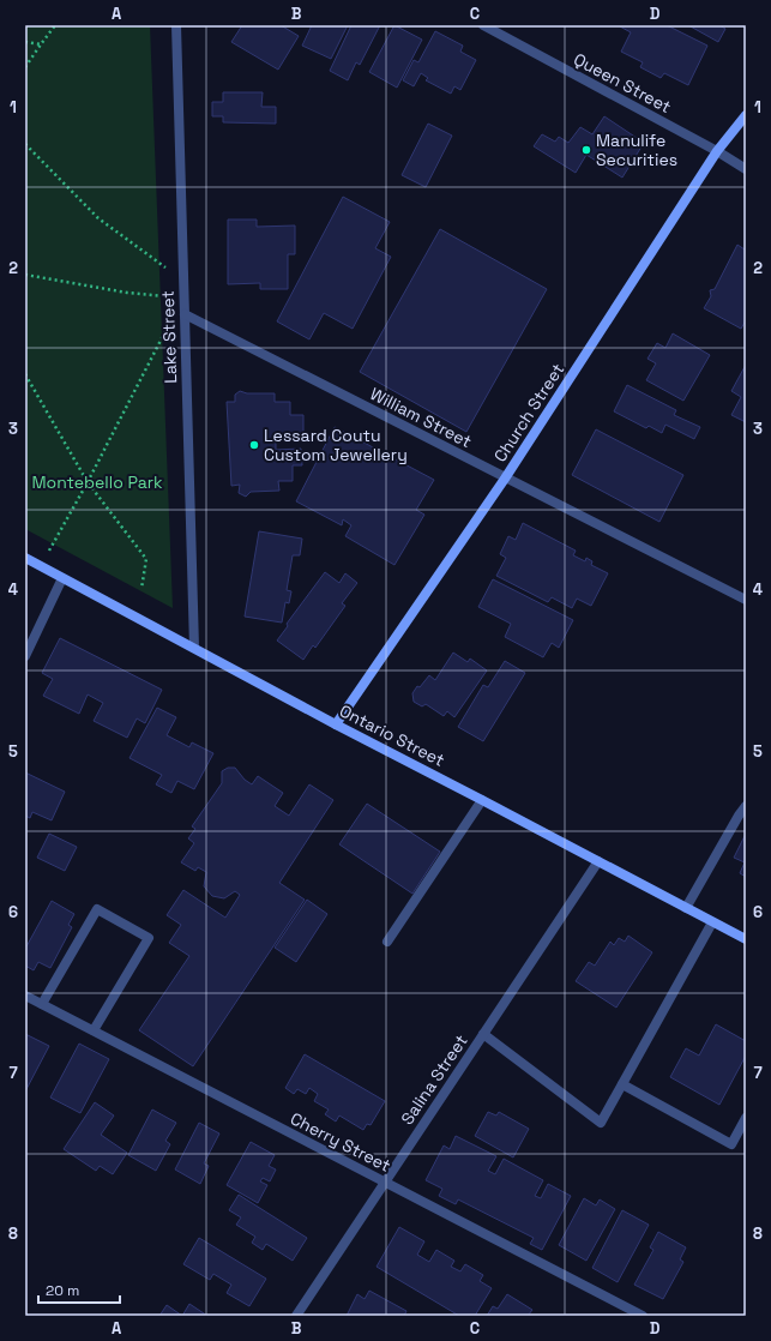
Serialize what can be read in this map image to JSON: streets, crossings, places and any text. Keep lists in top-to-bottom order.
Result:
{
  "streets": {
    "main road": ["Church Street", "Ontario Street"],
    "street": [
      "Queen Street",
      "Lake Street",
      "William Street",
      "Salina Street",
      "Cherry Street"
    ]
  },
  "crossings": [
    ["Queen Street", "Church Street"],
    ["Lake Street", "William Street"],
    ["Lake Street", "Ontario Street"],
    ["Church Street", "William Street"],
    ["Church Street", "Ontario Street"],
    ["Ontario Street", "Salina Street"],
    ["Salina Street", "Cherry Street"]
  ],
  "parks": ["Montebello Park"],
  "places": ["Manulife Securities", "Lessard Coutu Custom Jewellery"],
  "scale_bar": "20 m",
  "grid": {
    "columns": [
      "A",
      "B",
      "C",
      "D"
    ],
    "rows": [
      "1",
      "2",
      "3",
      "4",
      "5",
      "6",
      "7",
      "8"
    ]
  }
}
